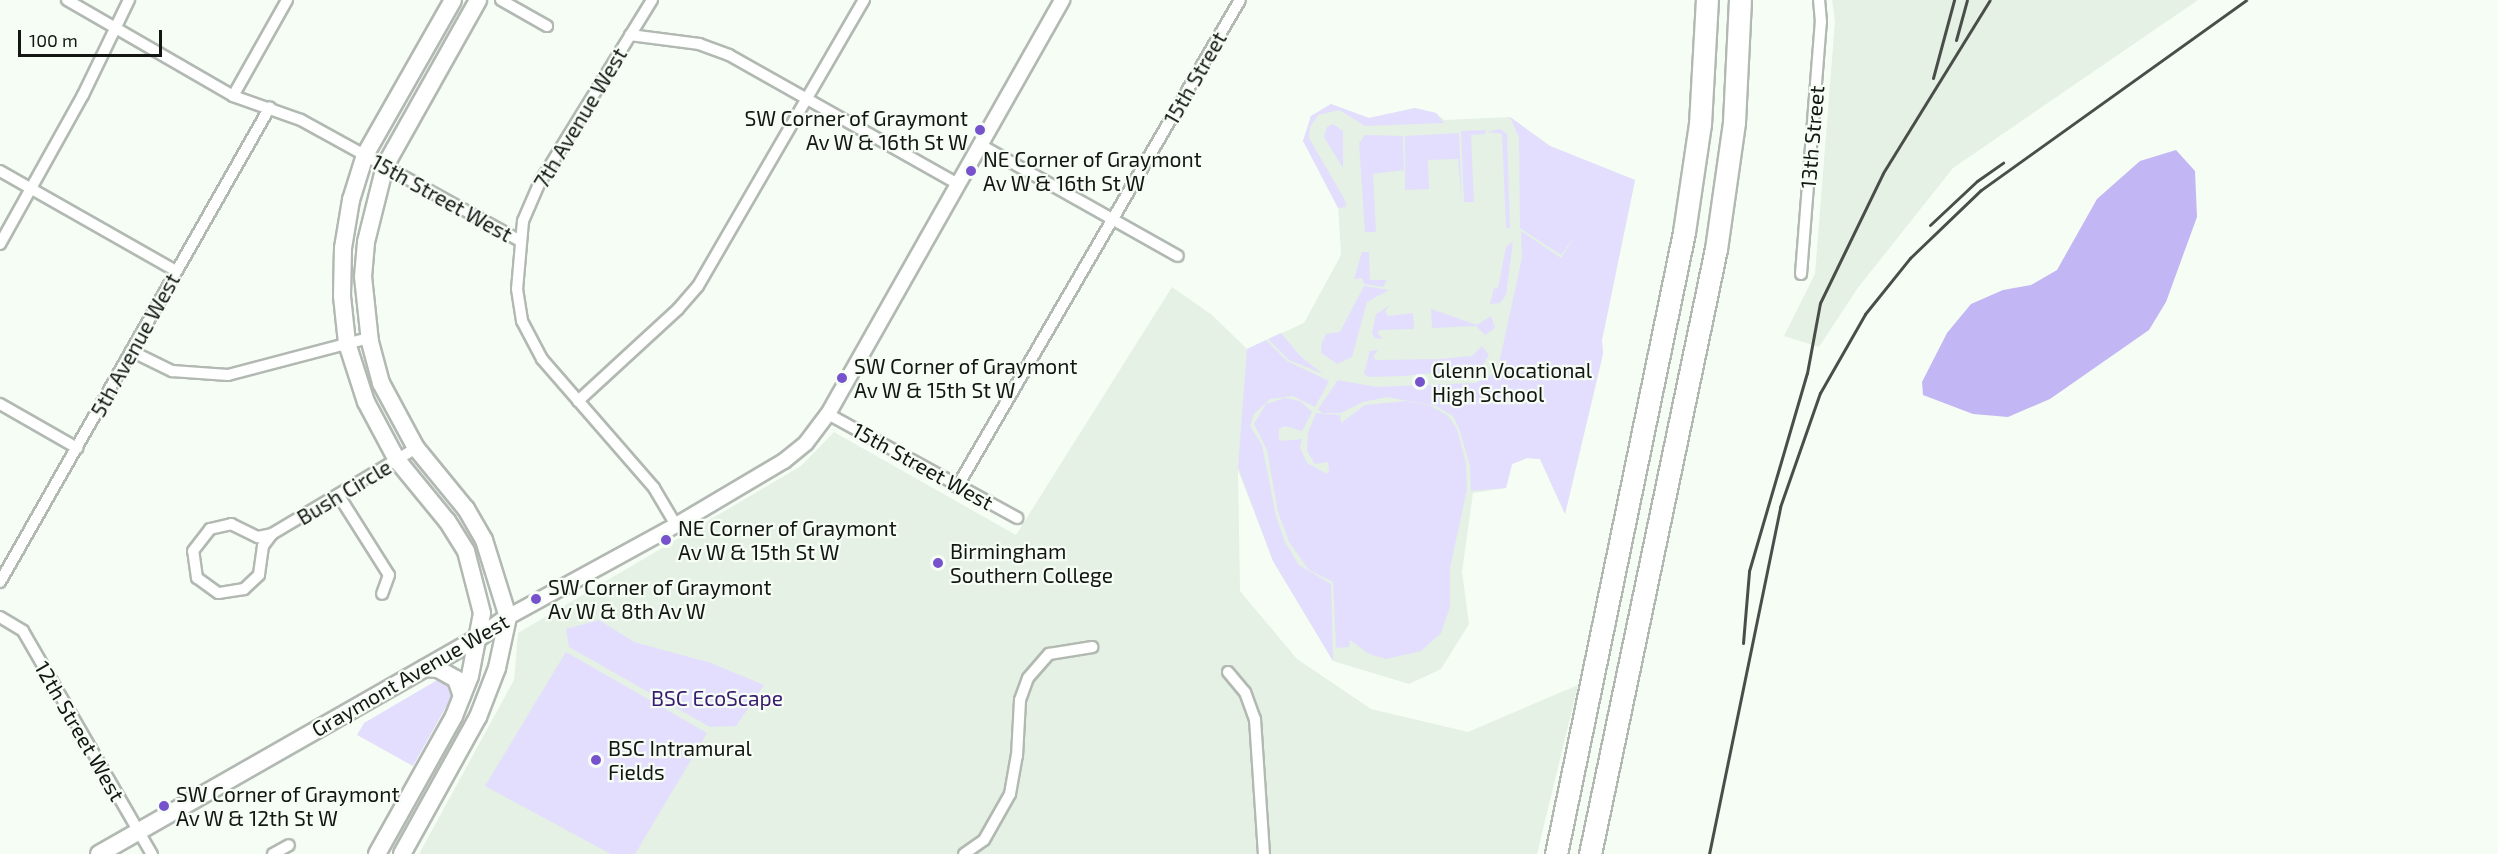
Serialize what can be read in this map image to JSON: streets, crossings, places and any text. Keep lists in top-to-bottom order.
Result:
{
  "streets": {
    "main road": ["Graymont Avenue West"],
    "street": [
      "15th Street",
      "7th Avenue West",
      "13th Street",
      "15th Street West",
      "5th Avenue West",
      "Bush Circle",
      "12th Street West"
    ]
  },
  "crossings": [
    ["15th Street", "15th Street West"],
    ["7th Avenue West", "15th Street West"],
    ["15th Street West", "5th Avenue West"],
    ["15th Street West", "Graymont Avenue West"],
    ["Graymont Avenue West", "12th Street West"]
  ],
  "parks": ["BSC EcoScape"],
  "places": [
    "SW Corner of Graymont Av W & 16th St W",
    "NE Corner of Graymont Av W & 16th St W",
    "SW Corner of Graymont Av W & 15th St W",
    "Glenn Vocational High School",
    "NE Corner of Graymont Av W & 15th St W",
    "Birmingham Southern College",
    "SW Corner of Graymont Av W & 8th Av W",
    "BSC Intramural Fields",
    "SW Corner of Graymont Av W & 12th St W"
  ],
  "scale_bar": "100 m"
}
